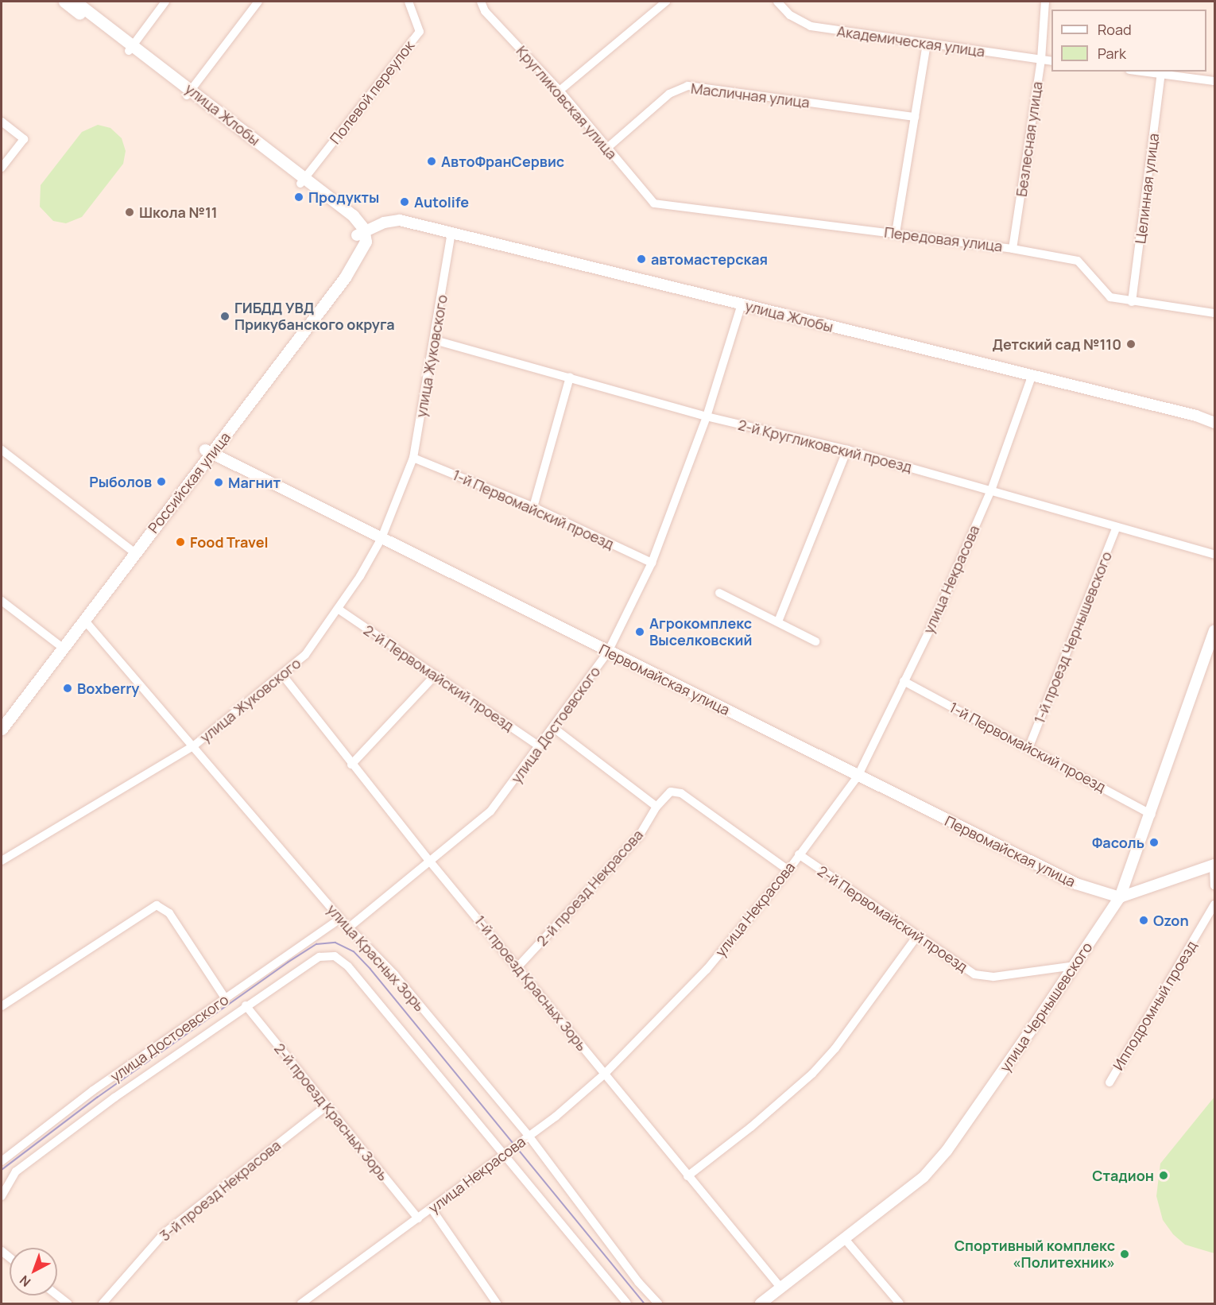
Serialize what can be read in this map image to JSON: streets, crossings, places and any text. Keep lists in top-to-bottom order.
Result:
{
  "streets": {
    "main road": ["улица Жлобы", "Российская улица"],
    "street": [
      "Академическая улица",
      "Полевой переулок",
      "Масличная улица",
      "Кругликовская улица",
      "Безлесная улица",
      "Целинная улица",
      "Передовая улица",
      "улица Жуковского",
      "2-й Кругликовский проезд",
      "1-й Первомайский проезд",
      "улица Некрасова",
      "1-й проезд Чернышевского",
      "2-й Первомайский проезд",
      "Первомайская улица",
      "улица Достоевского",
      "2-й проезд Некрасова",
      "улица Красных Зорь",
      "1-й проезд Красных Зорь",
      "Ипподромный проезд",
      "улица Чернышевского",
      "2-й проезд Красных Зорь",
      "3-й проезд Некрасова"
    ]
  },
  "crossings": [
    ["Академическая улица", "Безлесная улица"],
    ["Полевой переулок", "улица Жлобы"],
    ["Масличная улица", "Кругликовская улица"],
    ["Кругликовская улица", "Передовая улица"],
    ["улица Жлобы", "улица Жуковского"],
    ["улица Жлобы", "Российская улица"],
    ["улица Жлобы", "улица Некрасова"],
    ["улица Жлобы", "улица Достоевского"],
    ["Безлесная улица", "Передовая улица"],
    ["Целинная улица", "Передовая улица"],
    ["улица Жуковского", "2-й Кругликовский проезд"],
    ["улица Жуковского", "1-й Первомайский проезд"],
    ["улица Жуковского", "2-й Первомайский проезд"],
    ["улица Жуковского", "Первомайская улица"],
    ["улица Жуковского", "улица Красных Зорь"],
    ["улица Жуковского", "1-й проезд Красных Зорь"],
    ["2-й Кругликовский проезд", "улица Некрасова"],
    ["2-й Кругликовский проезд", "1-й проезд Чернышевского"],
    ["2-й Кругликовский проезд", "улица Достоевского"],
    ["Российская улица", "Первомайская улица"],
    ["Российская улица", "улица Красных Зорь"],
    ["1-й Первомайский проезд", "улица Некрасова"],
    ["1-й Первомайский проезд", "1-й проезд Чернышевского"],
    ["1-й Первомайский проезд", "улица Достоевского"],
    ["1-й Первомайский проезд", "улица Чернышевского"],
    ["улица Некрасова", "2-й Первомайский проезд"],
    ["улица Некрасова", "Первомайская улица"],
    ["улица Некрасова", "улица Красных Зорь"],
    ["улица Некрасова", "1-й проезд Красных Зорь"],
    ["улица Некрасова", "2-й проезд Красных Зорь"],
    ["2-й Первомайский проезд", "улица Достоевского"],
    ["2-й Первомайский проезд", "улица Чернышевского"],
    ["Первомайская улица", "улица Достоевского"],
    ["Первомайская улица", "улица Чернышевского"],
    ["улица Достоевского", "улица Красных Зорь"],
    ["улица Достоевского", "1-й проезд Красных Зорь"],
    ["2-й проезд Некрасова", "1-й проезд Красных Зорь"],
    ["1-й проезд Красных Зорь", "улица Чернышевского"],
    ["2-й проезд Красных Зорь", "3-й проезд Некрасова"]
  ],
  "places": [
    "АвтоФранСервис",
    "Продукты",
    "Autolife",
    "Школа №11",
    "автомастерская",
    "ГИБДД УВД Прикубанского округа",
    "Детский сад №110",
    "Рыболов",
    "Магнит",
    "Food Travel",
    "Агрокомплекс Выселковский",
    "Boxberry",
    "Фасоль",
    "Ozon",
    "Стадион",
    "Спортивный комплекс «Политехник»"
  ],
  "legend": ["Road", "Park"],
  "north": "bottom left"
}
